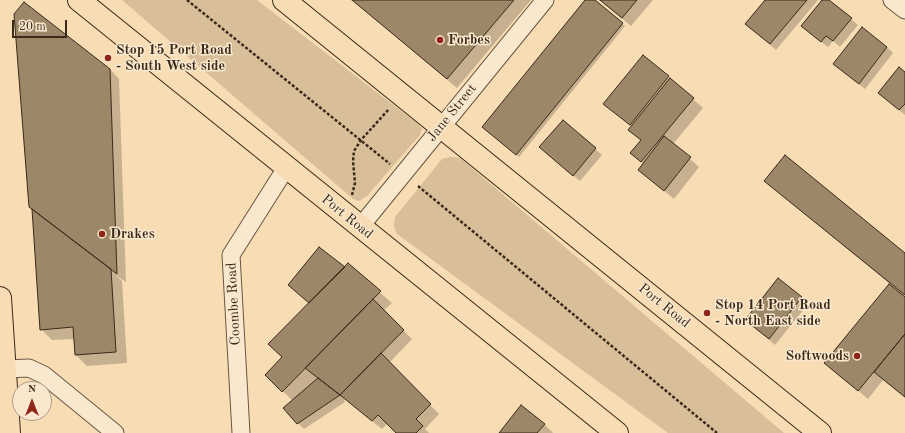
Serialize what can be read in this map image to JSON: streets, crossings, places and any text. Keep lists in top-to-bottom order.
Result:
{
  "streets": {
    "main road": ["Port Road"],
    "street": ["Jane Street", "Coombe Road"]
  },
  "crossings": [
    ["Jane Street", "Port Road"],
    ["Port Road", "Coombe Road"]
  ],
  "places": [
    "Forbes",
    "Stop 15 Port Road - South West side",
    "Drakes",
    "Stop 14 Port Road - North East side",
    "Softwoods"
  ],
  "scale_bar": "20 m",
  "north": "top"
}
